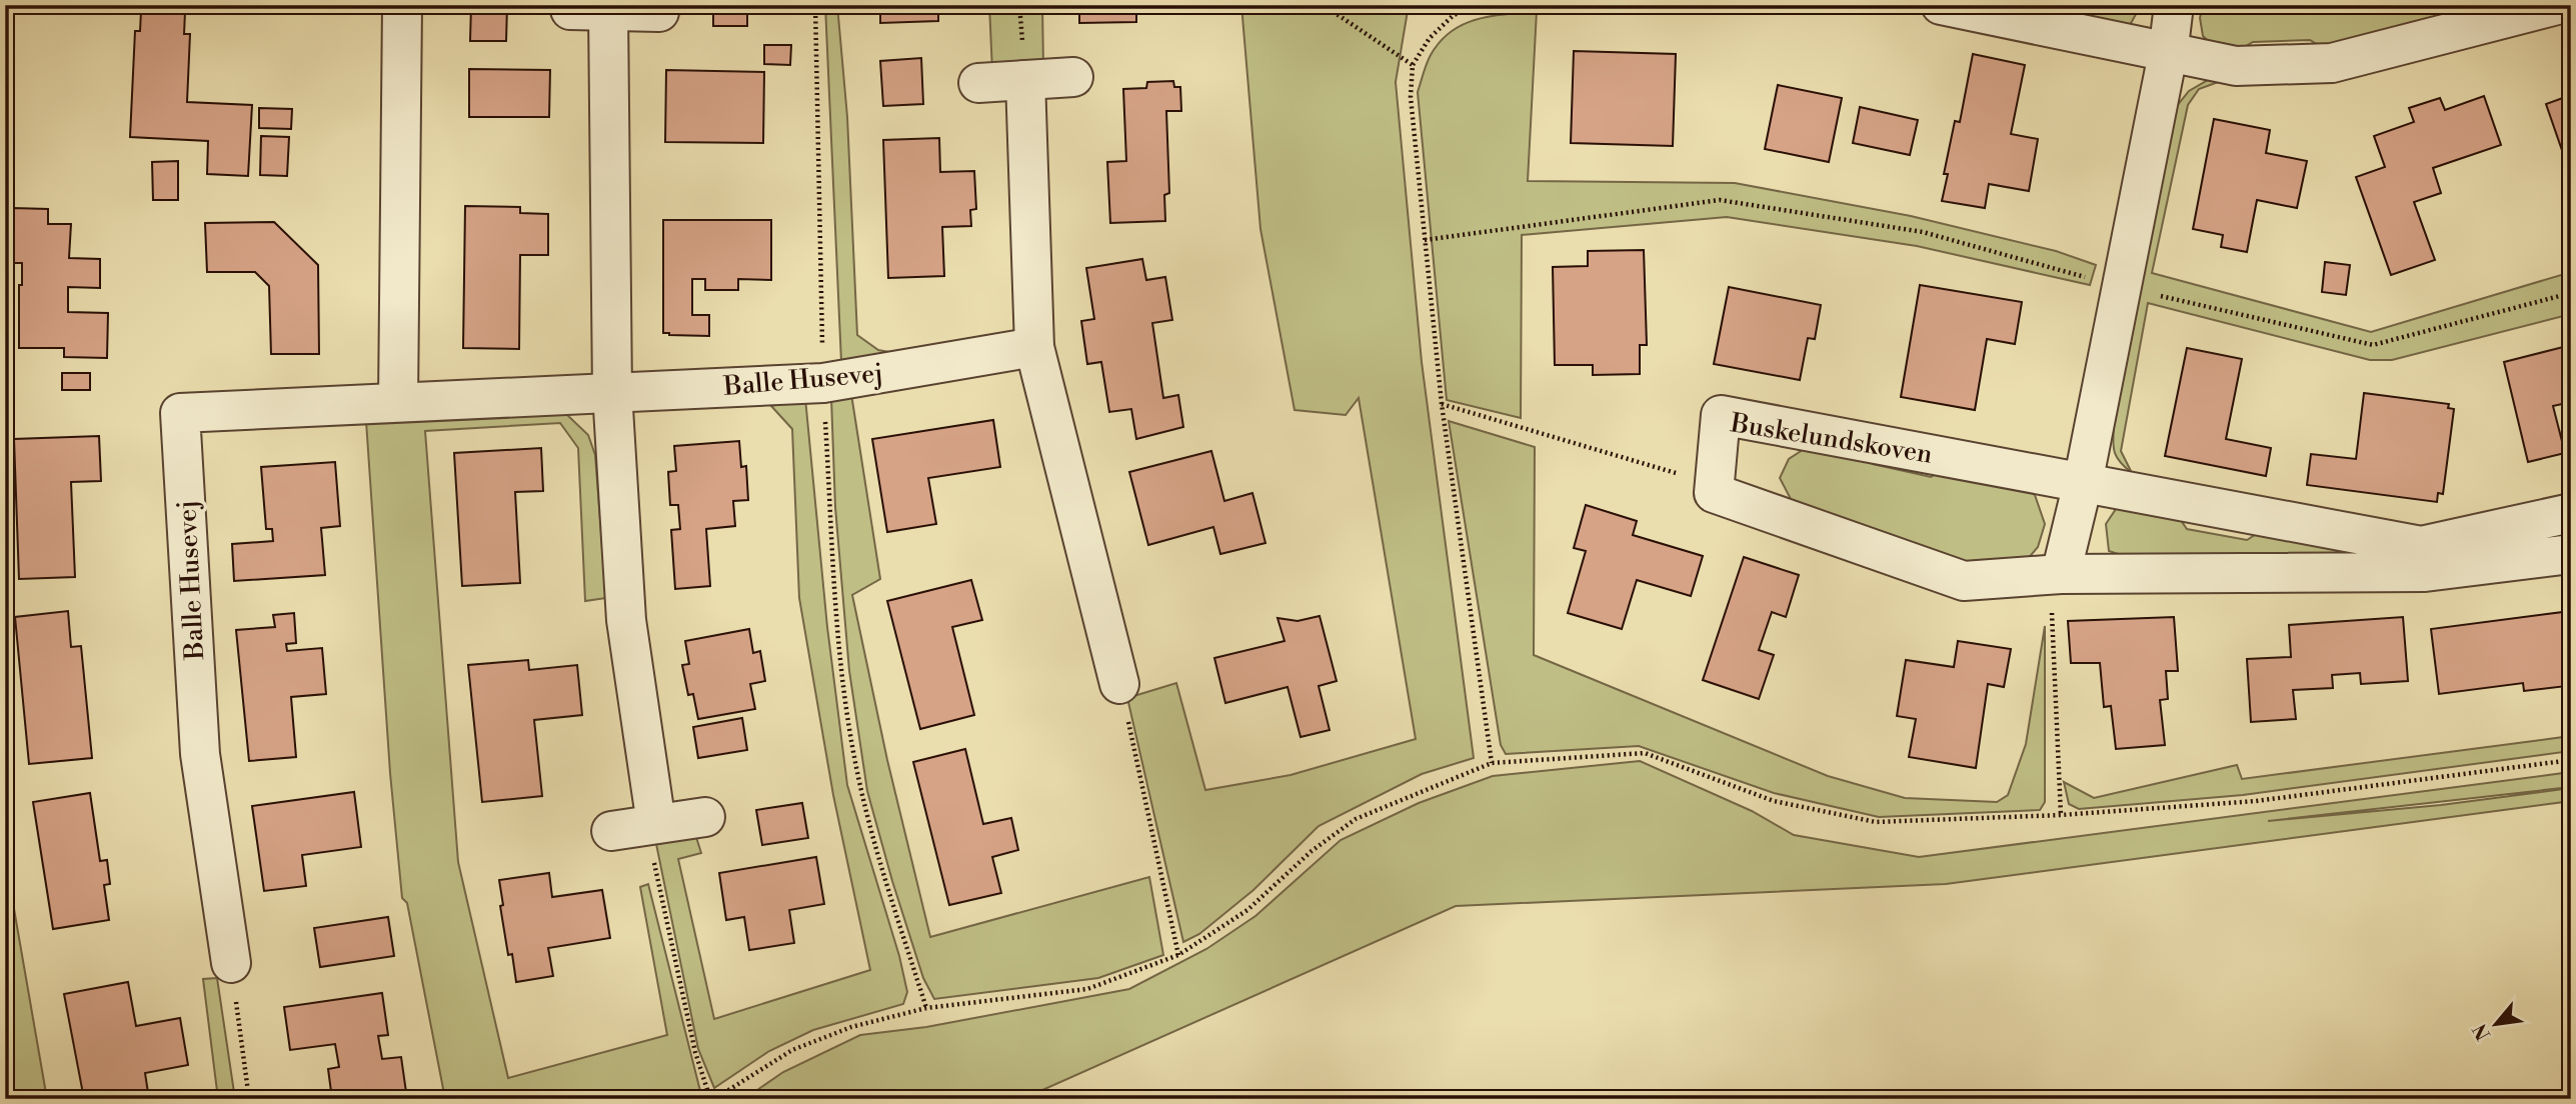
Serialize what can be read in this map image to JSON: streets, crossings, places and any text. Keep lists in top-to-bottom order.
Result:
{
  "streets": {
    "street": ["Balle Husevej", "Buskelundskoven"]
  },
  "north": "bottom left"
}
